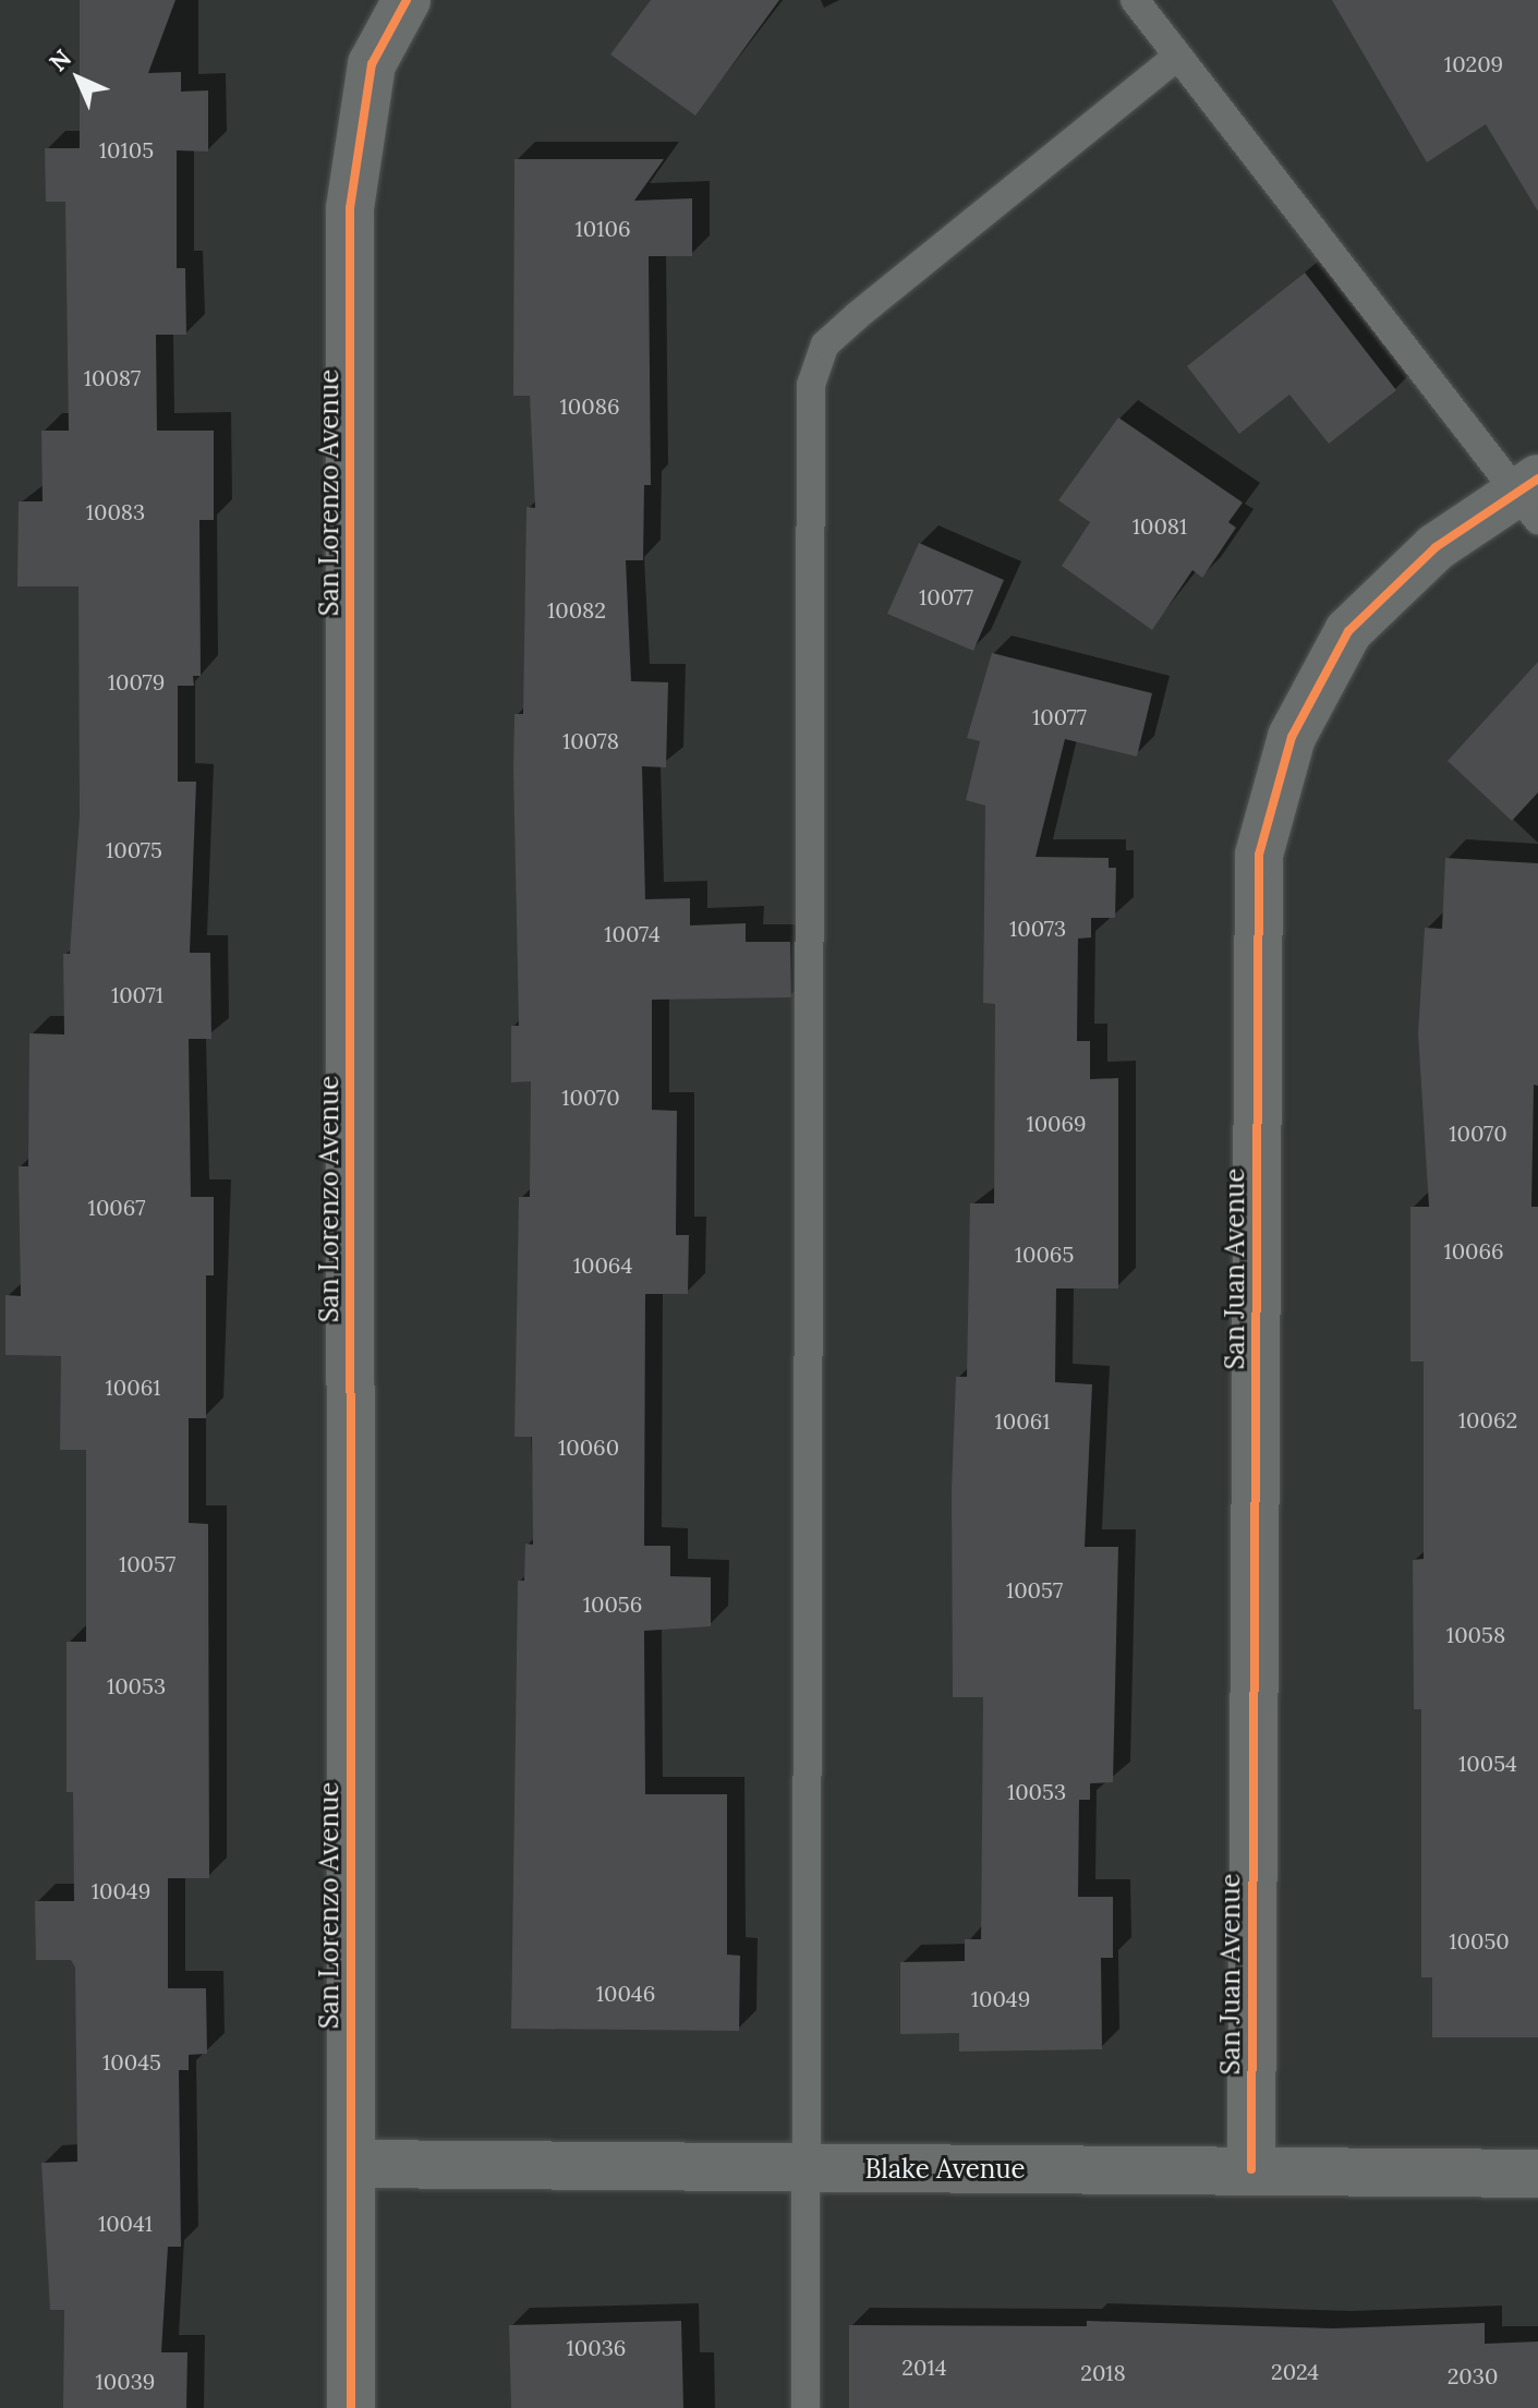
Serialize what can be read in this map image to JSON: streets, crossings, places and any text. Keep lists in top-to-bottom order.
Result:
{
  "streets": {
    "street": ["San Lorenzo Avenue", "San Juan Avenue", "Blake Avenue"]
  },
  "crossings": [
    ["San Lorenzo Avenue", "Blake Avenue"],
    ["San Juan Avenue", "Blake Avenue"]
  ],
  "house_numbers": [
    "10209",
    "10105",
    "10106",
    "10087",
    "10086",
    "10083",
    "10081",
    "10077",
    "10082",
    "10079",
    "10077",
    "10078",
    "10075",
    "10073",
    "10074",
    "10071",
    "10070",
    "10069",
    "10070",
    "10067",
    "10066",
    "10065",
    "10064",
    "10061",
    "10062",
    "10061",
    "10060",
    "10057",
    "10057",
    "10056",
    "10058",
    "10053",
    "10054",
    "10053",
    "10049",
    "10050",
    "10046",
    "10049",
    "10045",
    "10041",
    "10036",
    "2014",
    "2024",
    "2018",
    "2030",
    "10039"
  ],
  "north": "top left"
}
